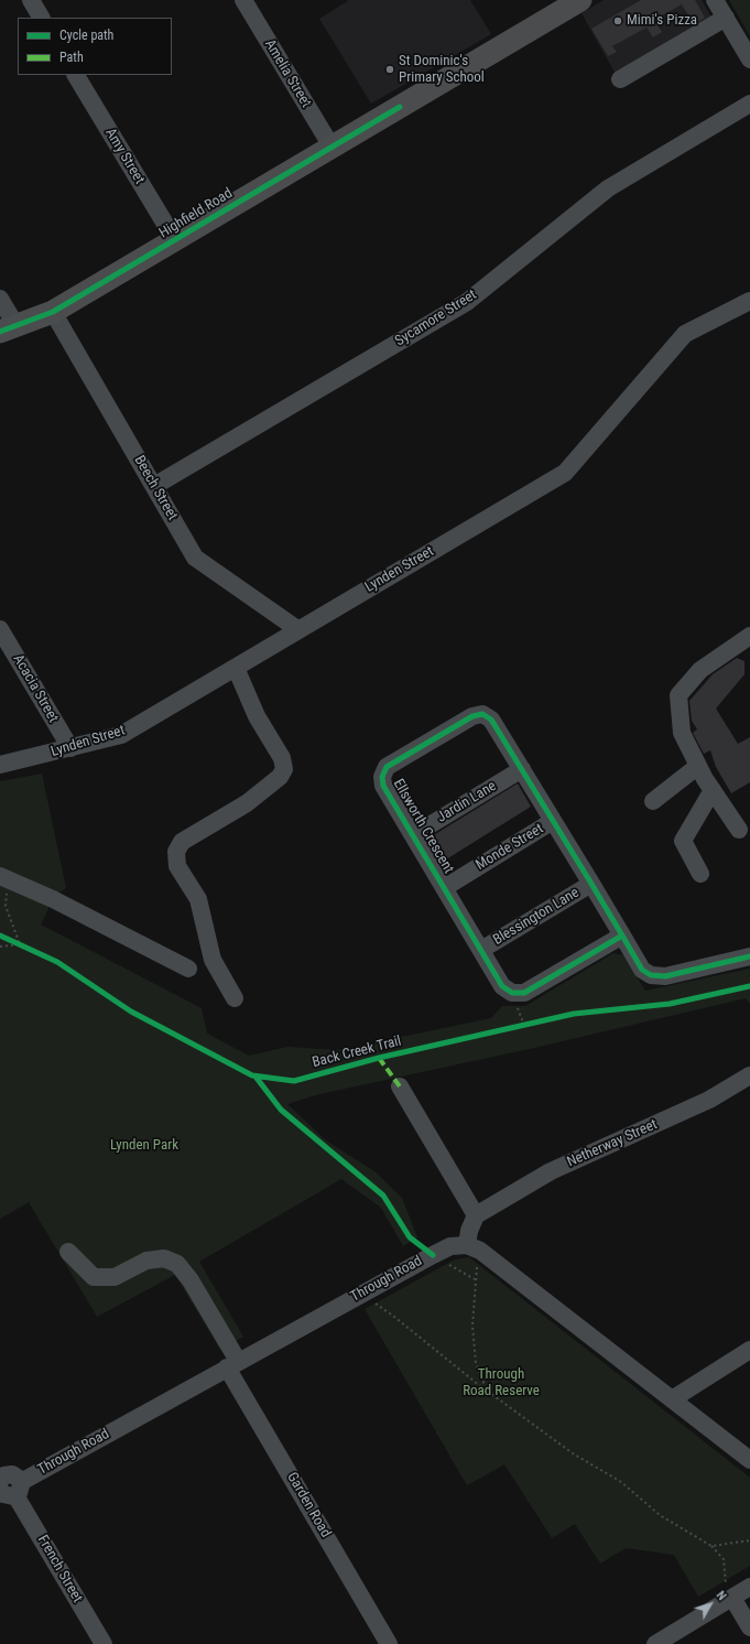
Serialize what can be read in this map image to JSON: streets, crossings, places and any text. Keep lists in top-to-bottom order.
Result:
{
  "streets": {
    "main road": ["Highfield Road"],
    "street": [
      "Amelia Street",
      "Amy Street",
      "Sycamore Street",
      "Beech Street",
      "Lynden Street",
      "Acacia Street",
      "Jardin Lane",
      "Ellsworth Crescent",
      "Monde Street",
      "Blessington Lane",
      "Netherway Street",
      "Through Road",
      "Garden Road",
      "French Street"
    ],
    "cycle path": ["Back Creek Trail"]
  },
  "crossings": [
    ["Amelia Street", "Highfield Road"],
    ["Amy Street", "Highfield Road"],
    ["Highfield Road", "Beech Street"],
    ["Sycamore Street", "Beech Street"],
    ["Beech Street", "Lynden Street"],
    ["Lynden Street", "Acacia Street"],
    ["Jardin Lane", "Ellsworth Crescent"],
    ["Ellsworth Crescent", "Monde Street"],
    ["Ellsworth Crescent", "Blessington Lane"],
    ["Through Road", "Garden Road"],
    ["Through Road", "French Street"]
  ],
  "parks": ["Lynden Park", "Through Road Reserve"],
  "places": ["Mimi's Pizza", "St Dominic's Primary School"],
  "legend": ["Cycle path", "Path"],
  "north": "top right"
}
